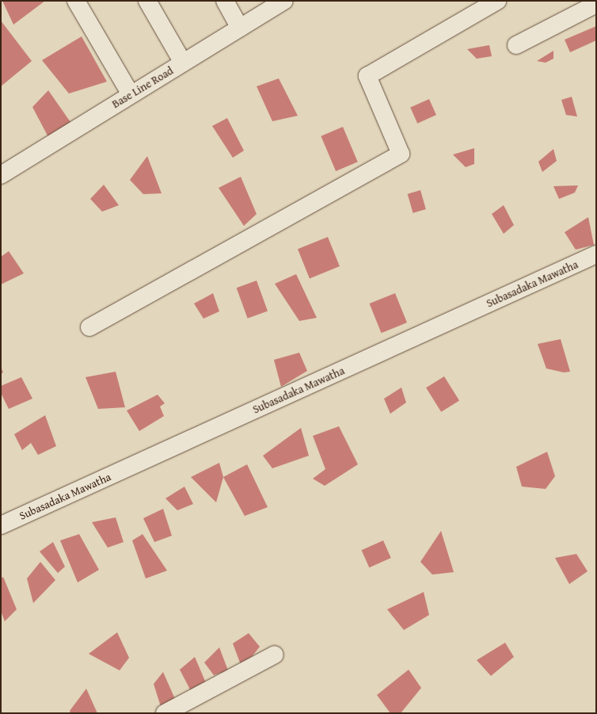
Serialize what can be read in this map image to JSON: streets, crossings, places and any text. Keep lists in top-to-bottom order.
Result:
{
  "streets": {
    "street": ["Base Line Road", "Subasadaka Mawatha"]
  }
}
